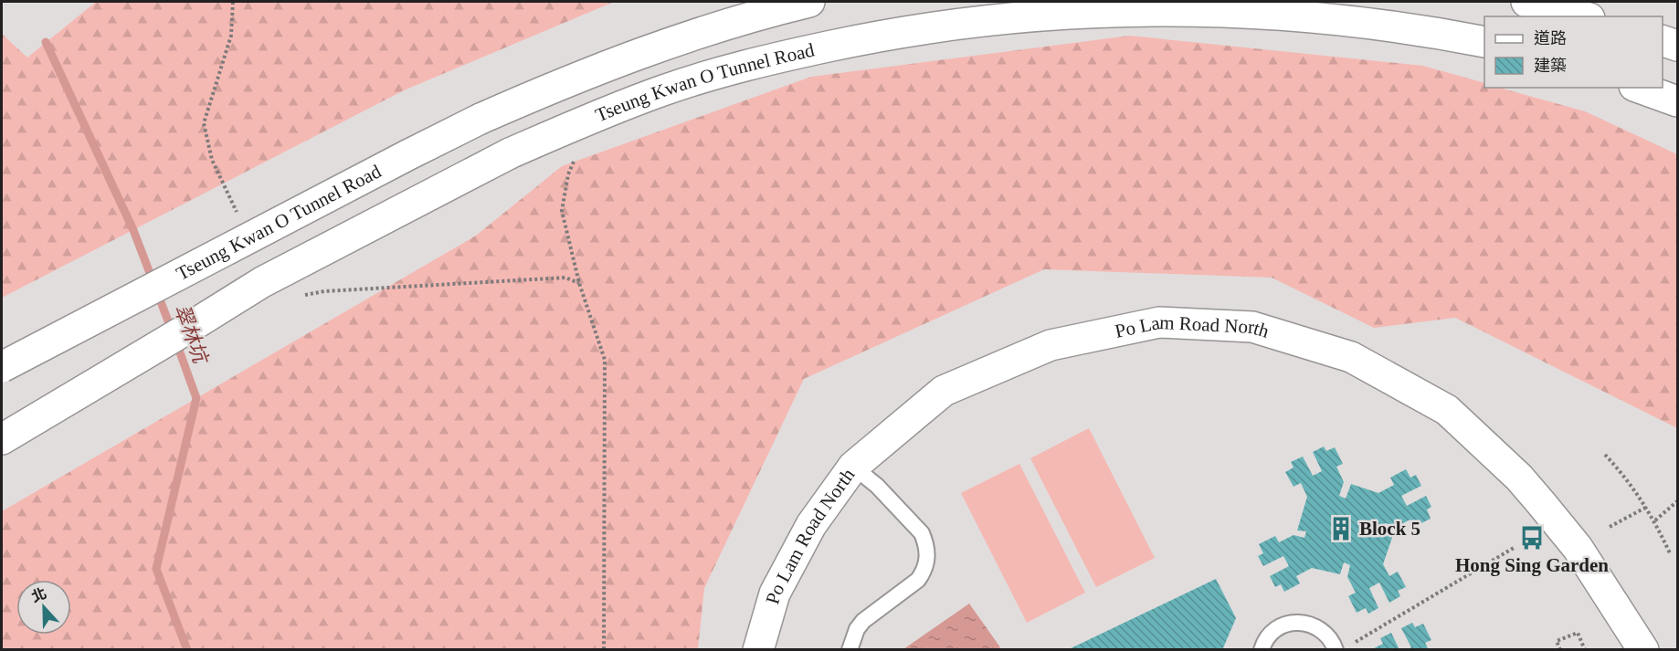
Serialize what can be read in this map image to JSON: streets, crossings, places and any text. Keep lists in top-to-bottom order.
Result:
{
  "streets": {
    "main road": ["Tseung Kwan O Tunnel Road", "Po Lam Road North"]
  },
  "water": ["翠林坑"],
  "places": {
    "building": ["Block 5"],
    "bus stop": ["Hong Sing Garden"]
  },
  "legend": ["道路", "建築"],
  "north": "top"
}
